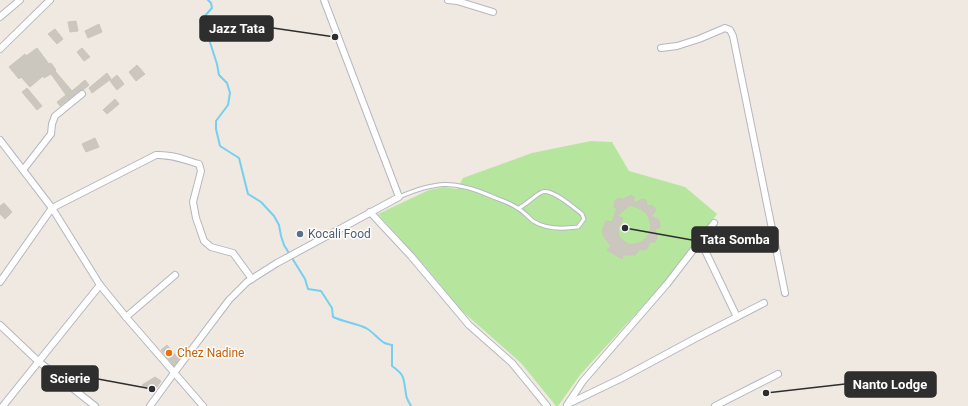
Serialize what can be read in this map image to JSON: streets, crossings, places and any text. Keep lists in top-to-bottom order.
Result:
{
  "places": [
    "Jazz Tata",
    "Tata Somba",
    "Kocali Food",
    "Chez Nadine",
    "Scierie",
    "Nanto Lodge"
  ]
}
